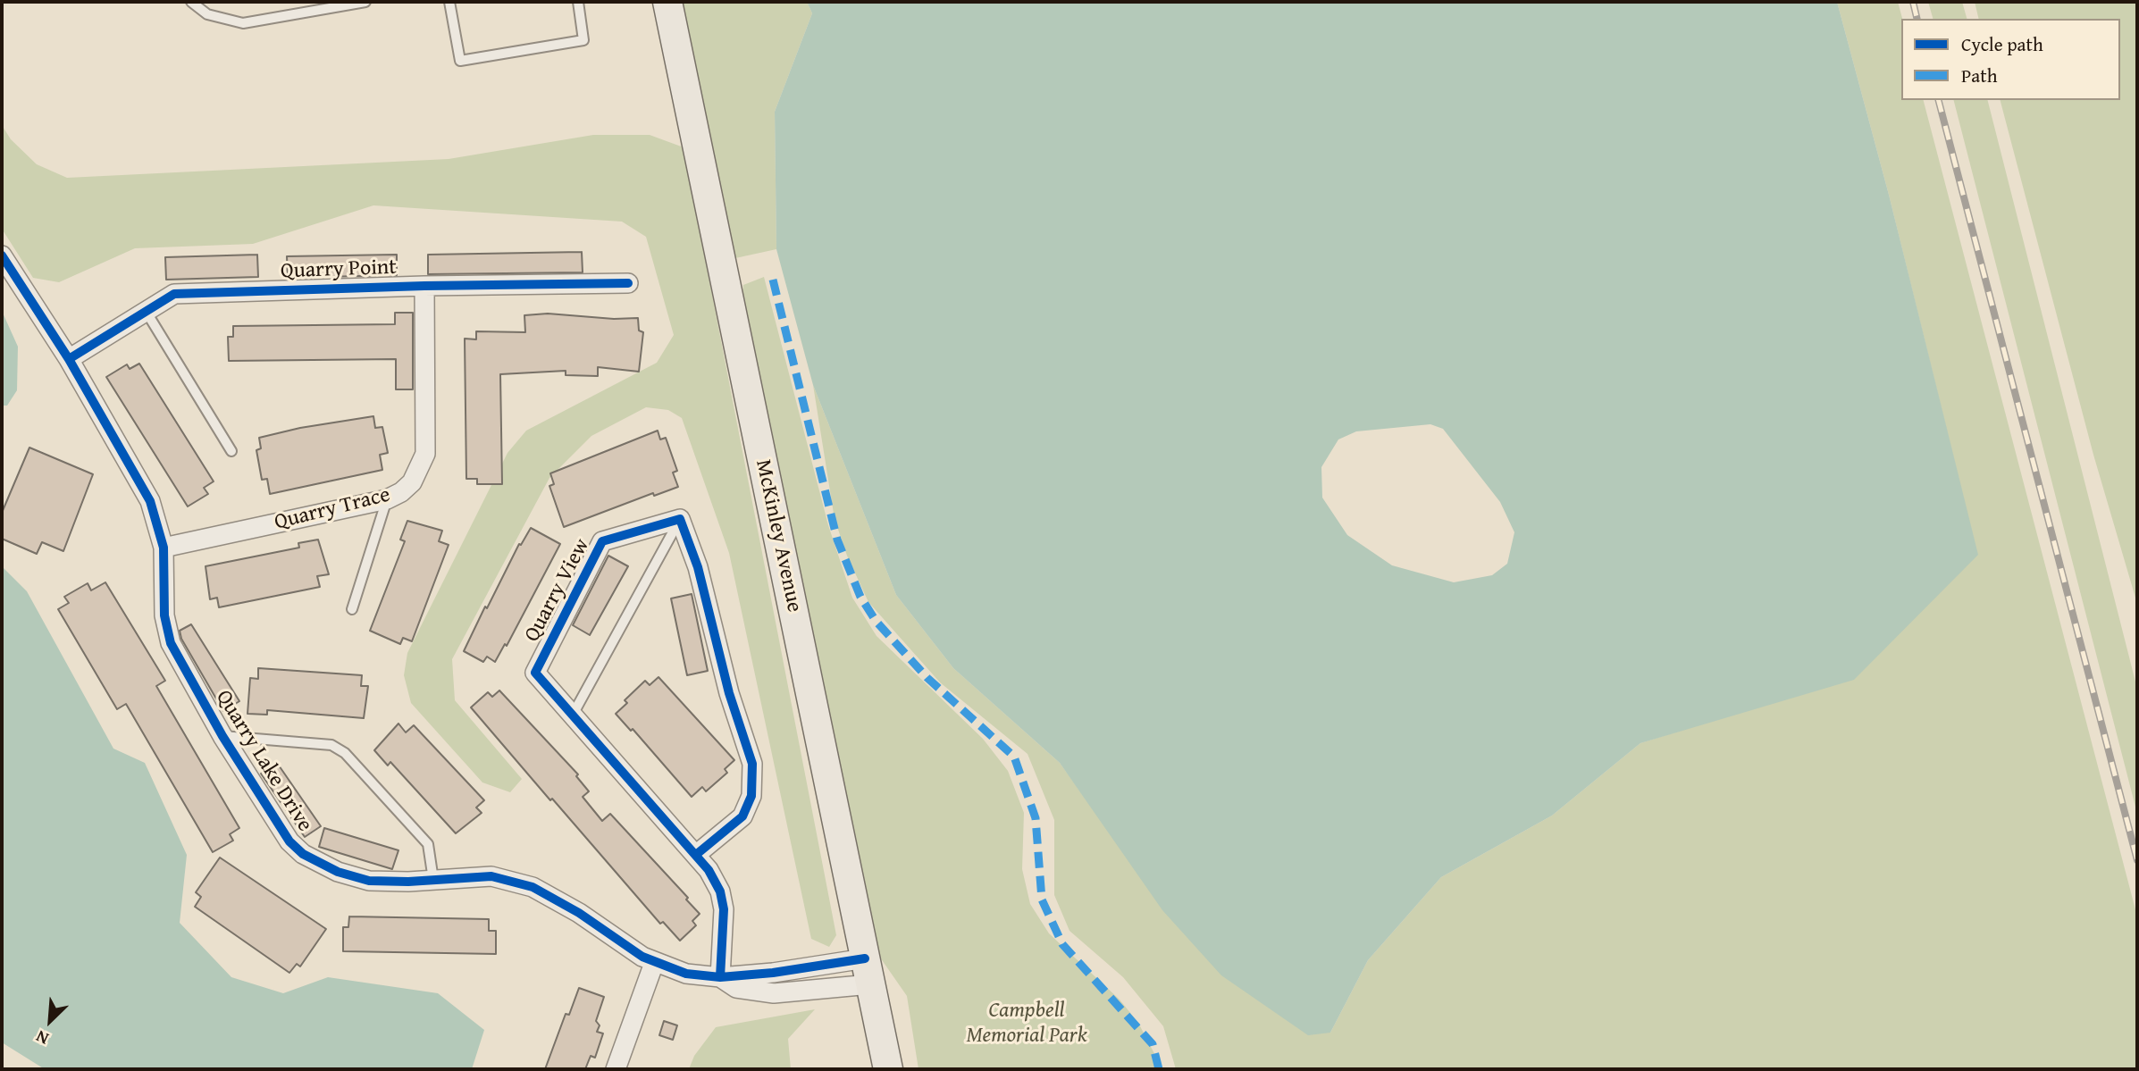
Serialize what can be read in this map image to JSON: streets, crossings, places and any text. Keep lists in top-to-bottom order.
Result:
{
  "streets": {
    "main road": ["McKinley Avenue"],
    "street": [
      "Quarry Point",
      "Quarry Trace",
      "Quarry View",
      "Quarry Lake Drive"
    ]
  },
  "crossings": [
    ["Quarry Point", "Quarry Trace"],
    ["Quarry Point", "Quarry Lake Drive"],
    ["Quarry Trace", "Quarry Lake Drive"],
    ["McKinley Avenue", "Quarry Lake Drive"],
    ["Quarry View", "Quarry Lake Drive"]
  ],
  "parks": ["Campbell Memorial Park"],
  "legend": ["Cycle path", "Path"],
  "north": "bottom left"
}
